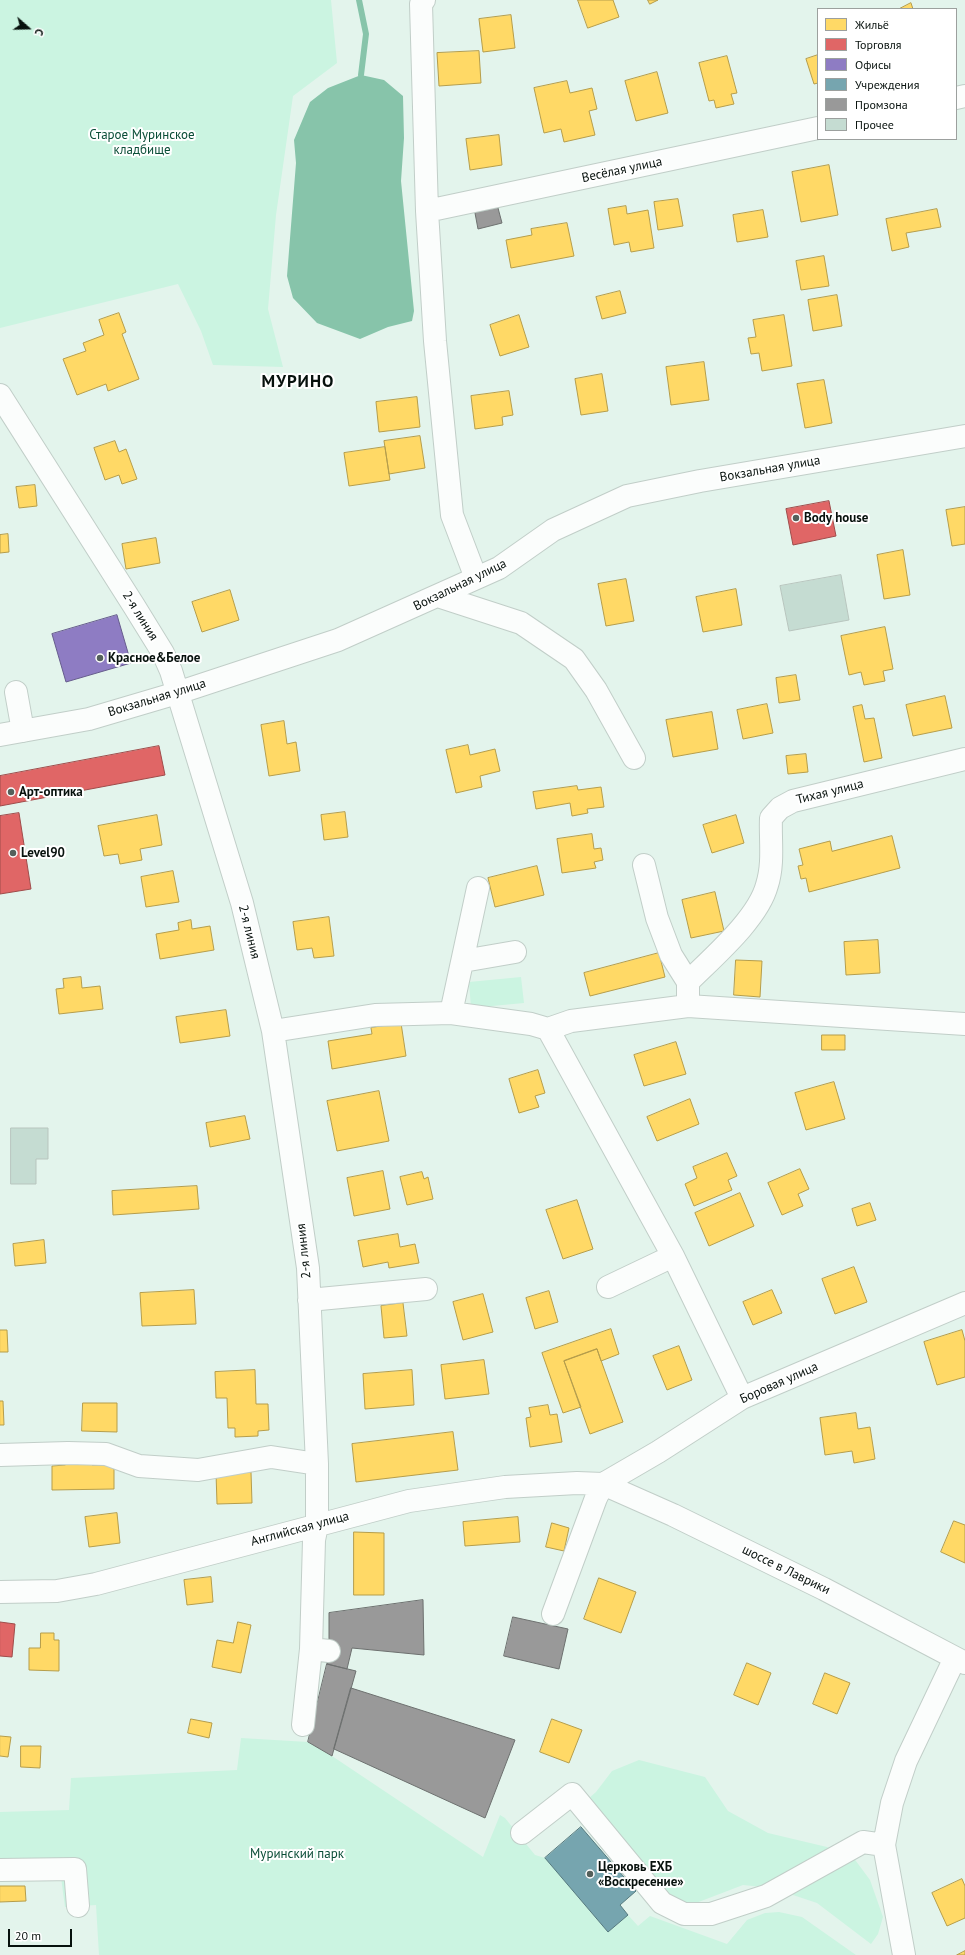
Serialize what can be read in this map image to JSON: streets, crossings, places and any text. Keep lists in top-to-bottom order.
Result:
{
  "streets": {
    "street": [
      "Весёлая улица",
      "Вокзальная улица",
      "2-я линия",
      "Тихая улица",
      "Боровая улица",
      "Английская улица",
      "шоссе в Лаврики"
    ]
  },
  "crossings": [
    ["Вокзальная улица", "2-я линия"],
    ["2-я линия", "Английская улица"],
    ["Боровая улица", "Английская улица"],
    ["Боровая улица", "шоссе в Лаврики"],
    ["Английская улица", "шоссе в Лаврики"]
  ],
  "districts": ["МУРИНО"],
  "parks": ["Старое Муринское кладбище", "Муринский парк"],
  "places": [
    "Body house",
    "Красное&Белое",
    "Арт-оптика",
    "Level90",
    "Церковь ЕХБ «Воскресение»"
  ],
  "legend": [
    "Жильё",
    "Торговля",
    "Офисы",
    "Учреждения",
    "Промзона",
    "Прочее"
  ],
  "scale_bar": "20 m",
  "north": "right"
}
